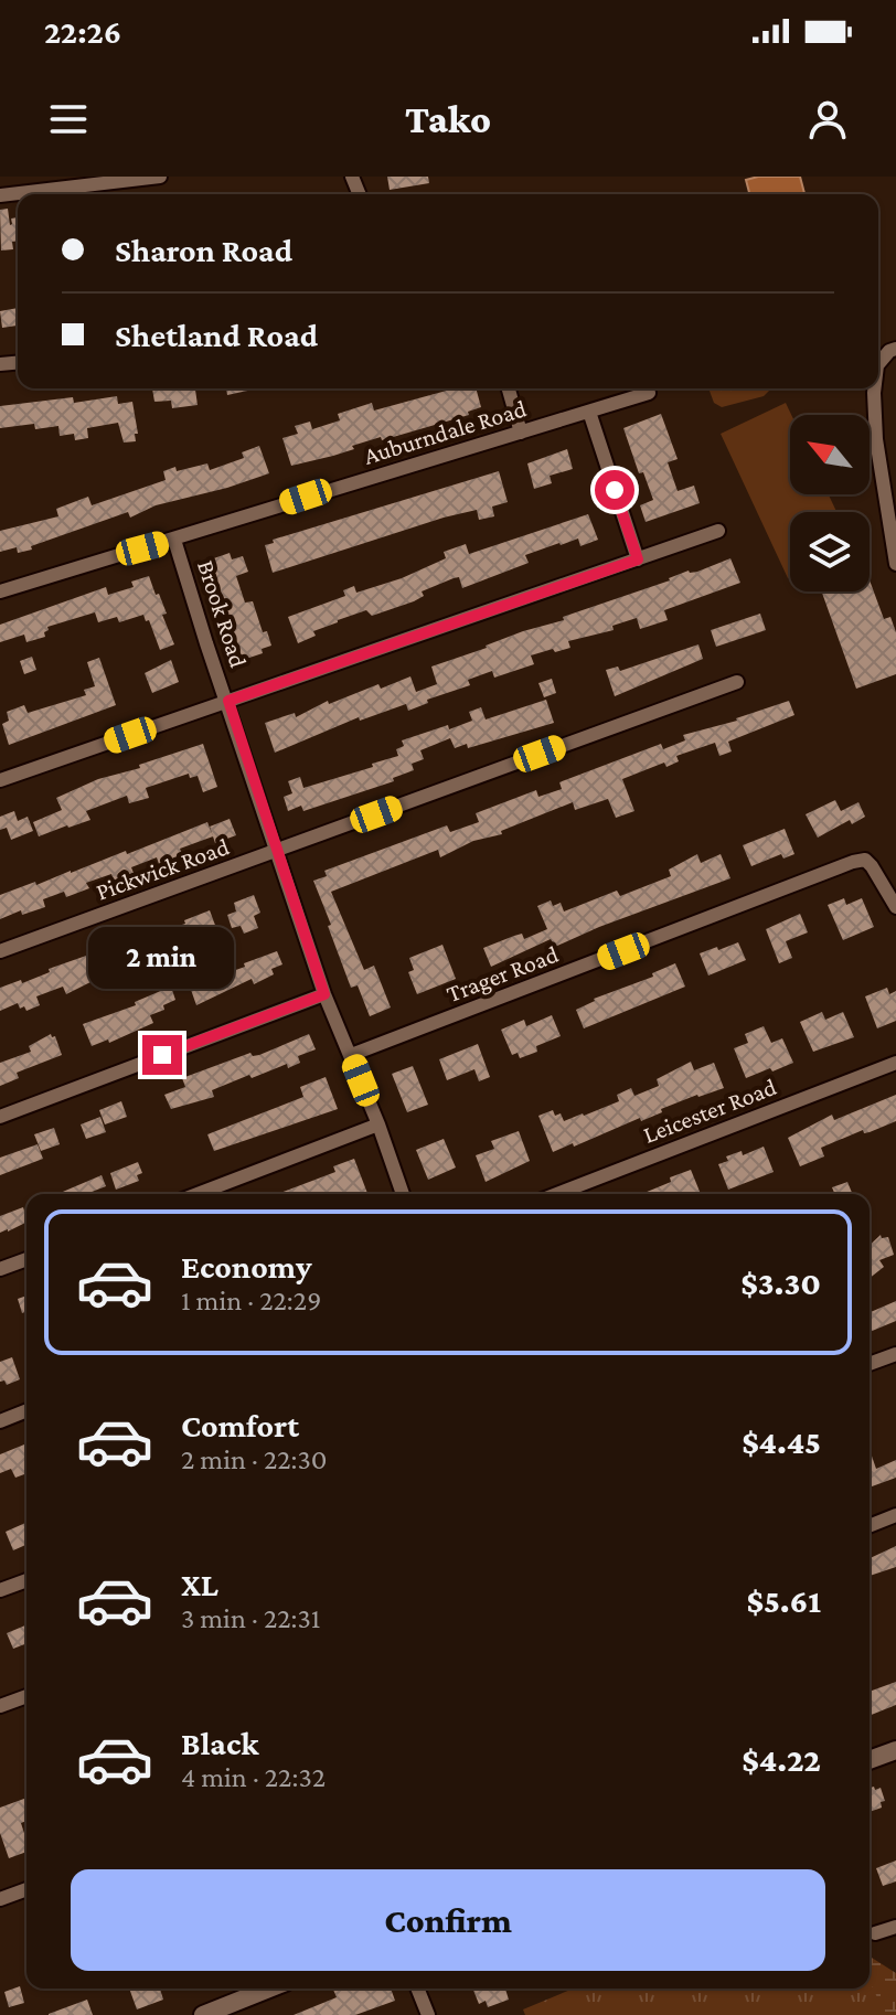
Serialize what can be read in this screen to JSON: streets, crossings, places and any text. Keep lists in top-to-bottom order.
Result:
{
  "streets": {
    "street": [
      "Auburndale Road",
      "Brook Road",
      "Pickwick Road",
      "Trager Road",
      "Leicester Road"
    ]
  },
  "crossings": [
    ["Auburndale Road", "Brook Road"],
    ["Brook Road", "Pickwick Road"],
    ["Brook Road", "Trager Road"]
  ],
  "north": "top left",
  "page": {
    "status": "22:26",
    "header": "Tako",
    "banner": ["Sharon Road", "Shetland Road"],
    "bubble": "2 min",
    "list": [
      {
        "name": "Economy",
        "note": "1 min · 22:29",
        "value": "$3.30"
      },
      {
        "name": "Comfort",
        "note": "2 min · 22:30",
        "value": "$4.45"
      },
      {
        "name": "XL",
        "note": "3 min · 22:31",
        "value": "$5.61"
      },
      {
        "name": "Black",
        "note": "4 min · 22:32",
        "value": "$4.22"
      }
    ],
    "buttons": "Confirm"
  }
}
